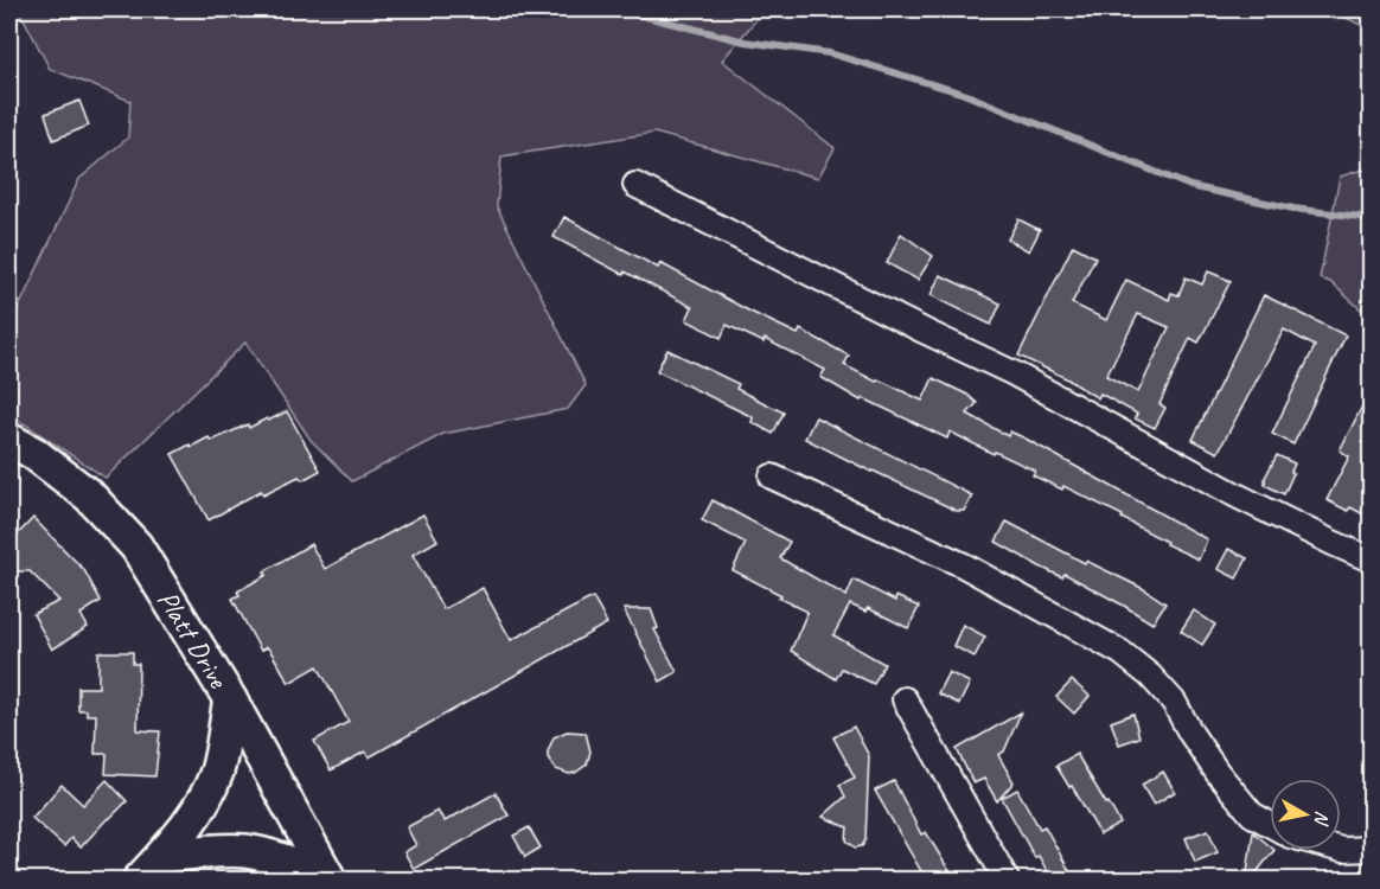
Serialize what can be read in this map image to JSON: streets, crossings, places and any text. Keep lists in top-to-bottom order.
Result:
{
  "streets": {
    "street": ["Platt Drive"]
  },
  "north": "right"
}
